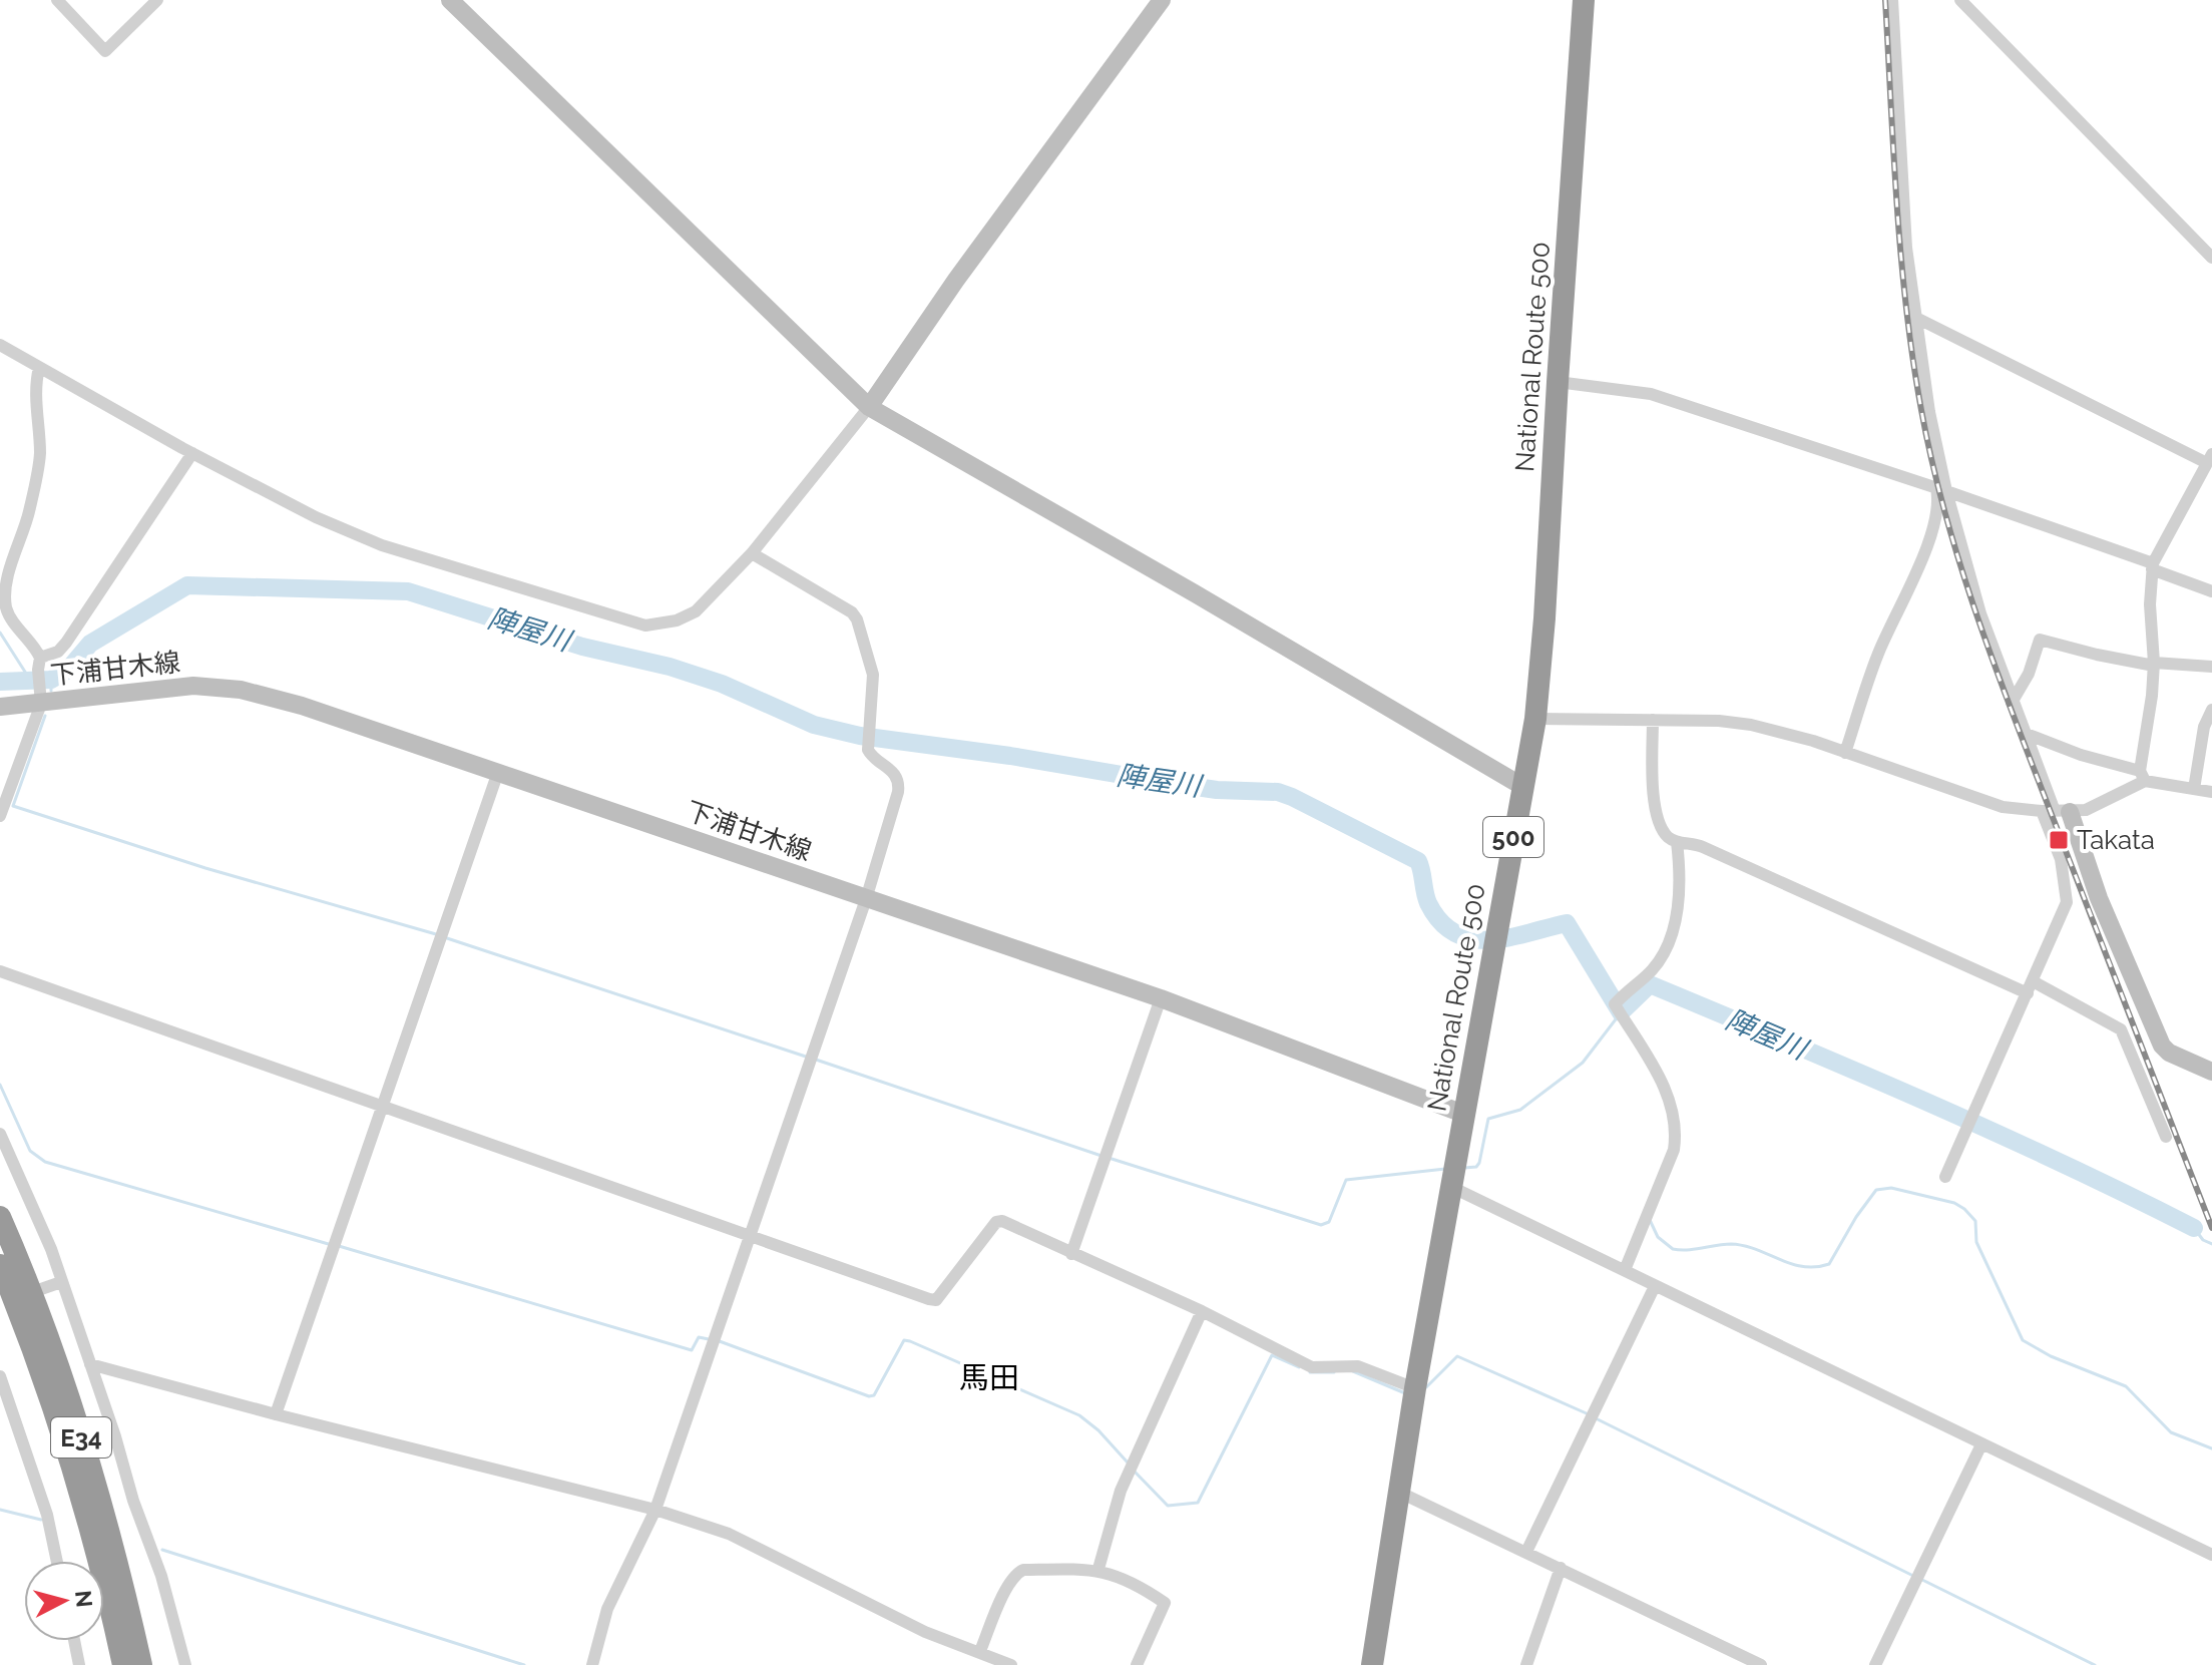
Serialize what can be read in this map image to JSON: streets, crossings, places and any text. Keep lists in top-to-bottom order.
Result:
{
  "streets": {
    "highway": ["National Route 500", "500", "E34"],
    "street": ["下浦甘木線"]
  },
  "crossings": [
    ["National Route 500", "下浦甘木線"]
  ],
  "districts": ["馬田"],
  "water": ["陣屋川"],
  "places": {
    "transit": ["Takata"]
  },
  "north": "right"
}
